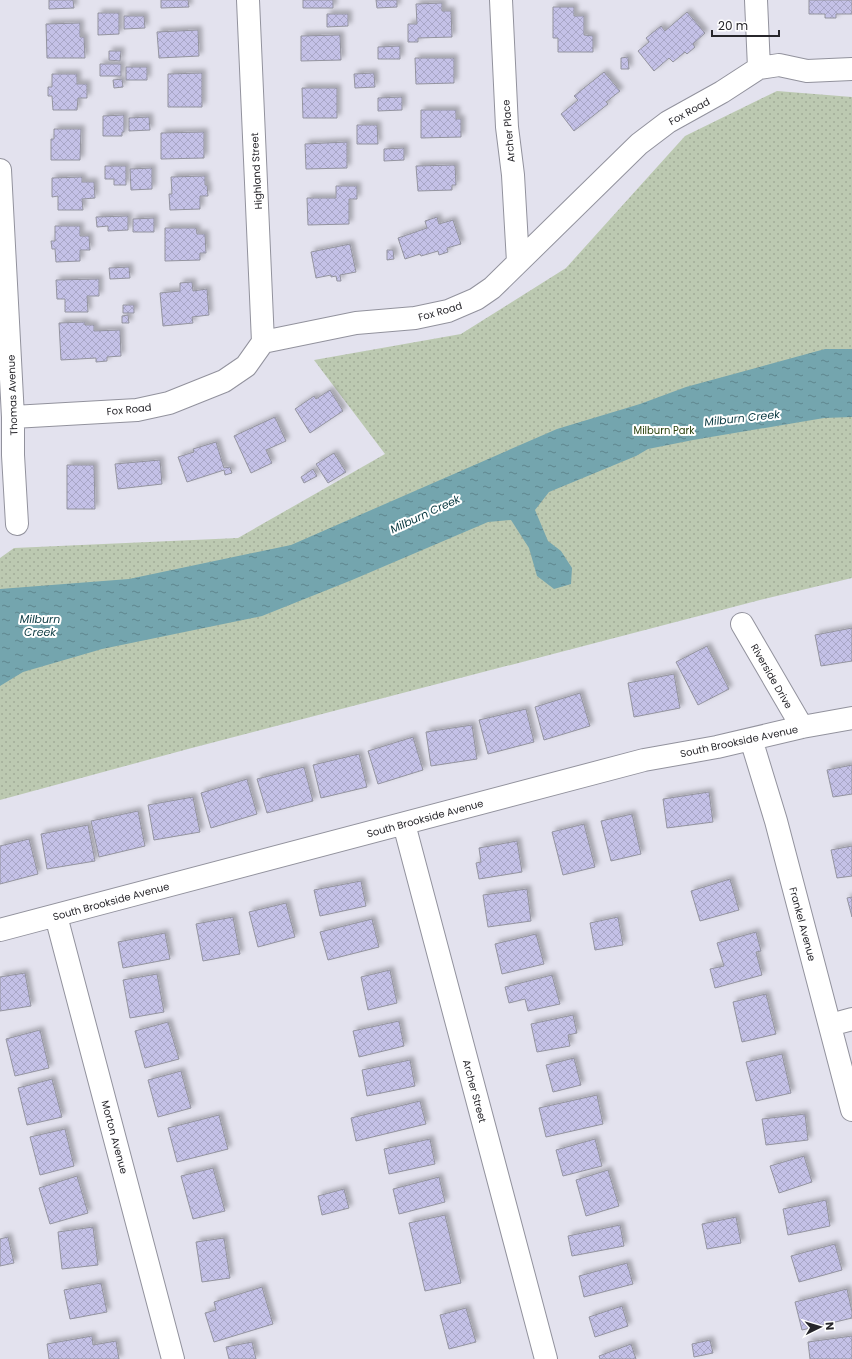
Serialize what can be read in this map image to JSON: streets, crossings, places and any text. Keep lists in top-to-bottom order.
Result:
{
  "streets": {
    "street": [
      "Fox Road",
      "Archer Place",
      "Highland Street",
      "Thomas Avenue",
      "Riverside Drive",
      "South Brookside Avenue",
      "Frankel Avenue",
      "Archer Street",
      "Morton Avenue"
    ]
  },
  "crossings": [
    ["Fox Road", "Archer Place"],
    ["Fox Road", "Highland Street"],
    ["Fox Road", "Thomas Avenue"],
    ["Riverside Drive", "South Brookside Avenue"],
    ["South Brookside Avenue", "Frankel Avenue"],
    ["South Brookside Avenue", "Archer Street"],
    ["South Brookside Avenue", "Morton Avenue"]
  ],
  "water": ["Milburn Creek"],
  "parks": ["Milburn Park"],
  "scale_bar": "20 m",
  "north": "right"
}
